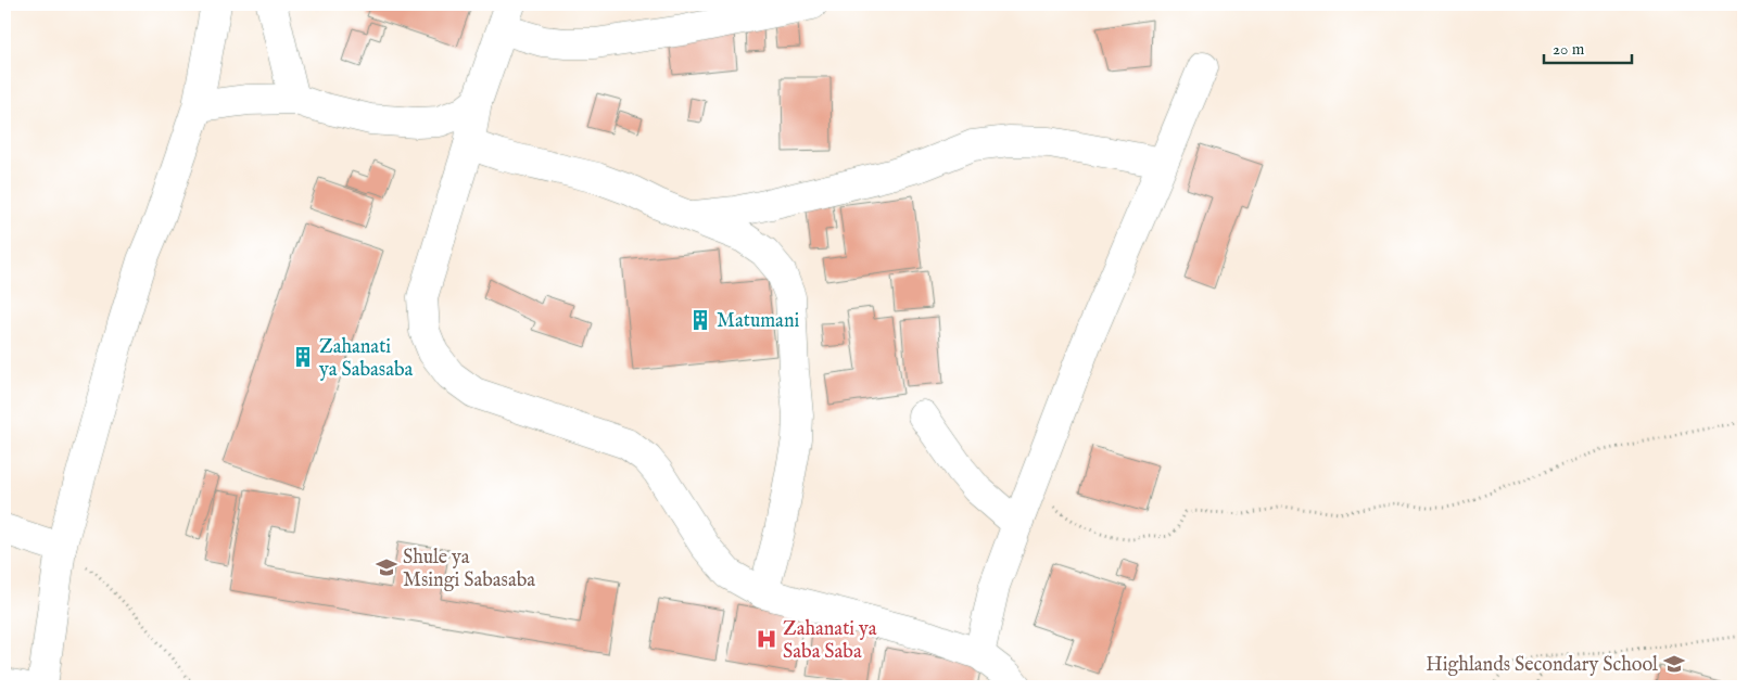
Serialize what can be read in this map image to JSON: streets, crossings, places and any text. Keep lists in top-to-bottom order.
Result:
{
  "places": {
    "building": ["Matumani", "Zahanati ya Sabasaba"],
    "school or university": ["Shule ya Msingi Sabasaba", "Highlands Secondary School"],
    "hospital": ["Zahanati ya Saba Saba"]
  },
  "scale_bar": "20 m"
}
